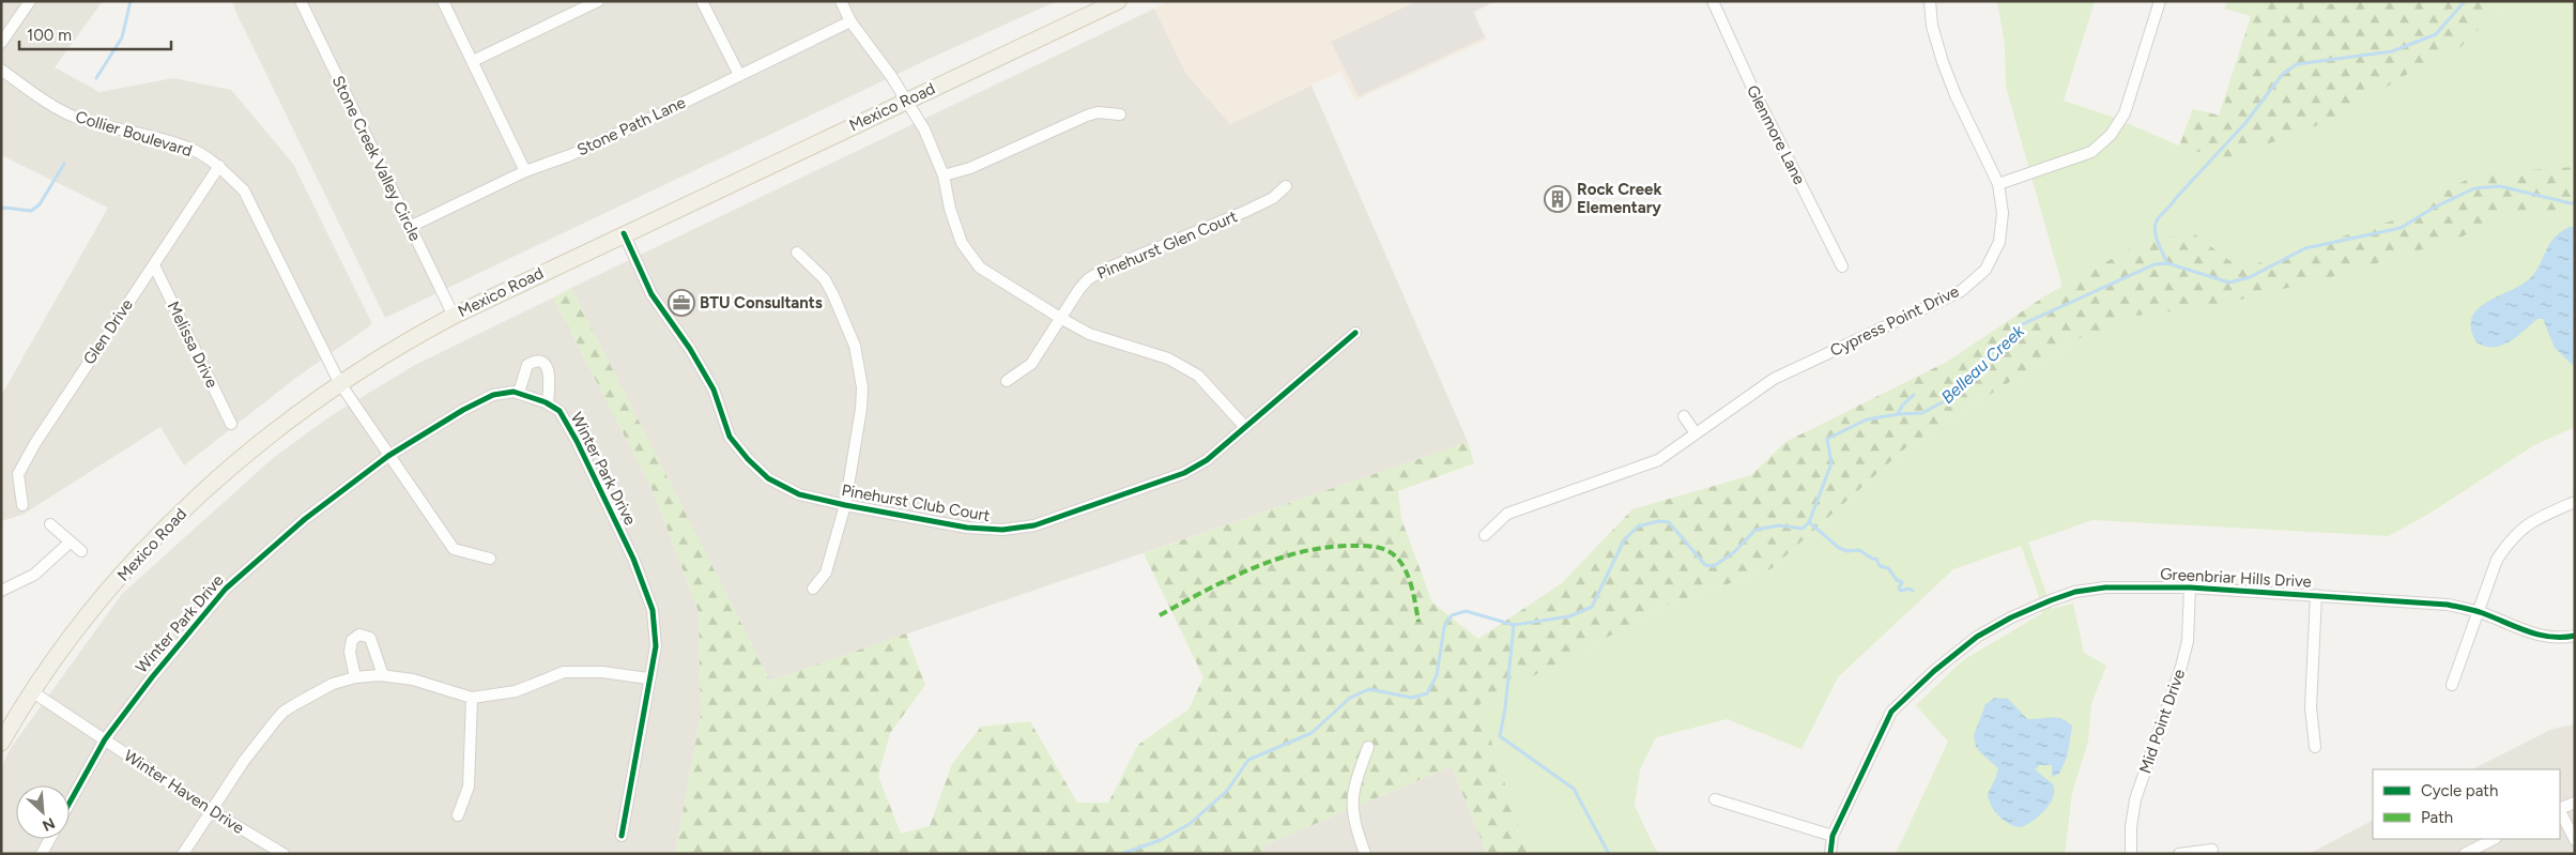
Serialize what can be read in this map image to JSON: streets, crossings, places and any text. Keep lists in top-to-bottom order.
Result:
{
  "streets": {
    "main road": ["Mexico Road"],
    "street": [
      "Stone Path Lane",
      "Collier Boulevard",
      "Glenmore Lane",
      "Stone Creek Valley Circle",
      "Pinehurst Glen Court",
      "Cypress Point Drive",
      "Glen Drive",
      "Melissa Drive",
      "Winter Park Drive",
      "Pinehurst Club Court",
      "Greenbriar Hills Drive",
      "Mid Point Drive",
      "Winter Haven Drive"
    ]
  },
  "crossings": [
    ["Mexico Road", "Collier Boulevard"],
    ["Mexico Road", "Stone Creek Valley Circle"],
    ["Mexico Road", "Pinehurst Club Court"],
    ["Mexico Road", "Winter Haven Drive"],
    ["Stone Path Lane", "Stone Creek Valley Circle"],
    ["Collier Boulevard", "Glen Drive"],
    ["Collier Boulevard", "Winter Park Drive"],
    ["Glen Drive", "Melissa Drive"],
    ["Winter Park Drive", "Winter Haven Drive"],
    ["Greenbriar Hills Drive", "Mid Point Drive"]
  ],
  "water": ["Belleau Creek"],
  "places": {
    "building": ["Rock Creek Elementary"],
    "office": ["BTU Consultants"]
  },
  "legend": ["Cycle path", "Path"],
  "scale_bar": "100 m",
  "north": "bottom right"
}
